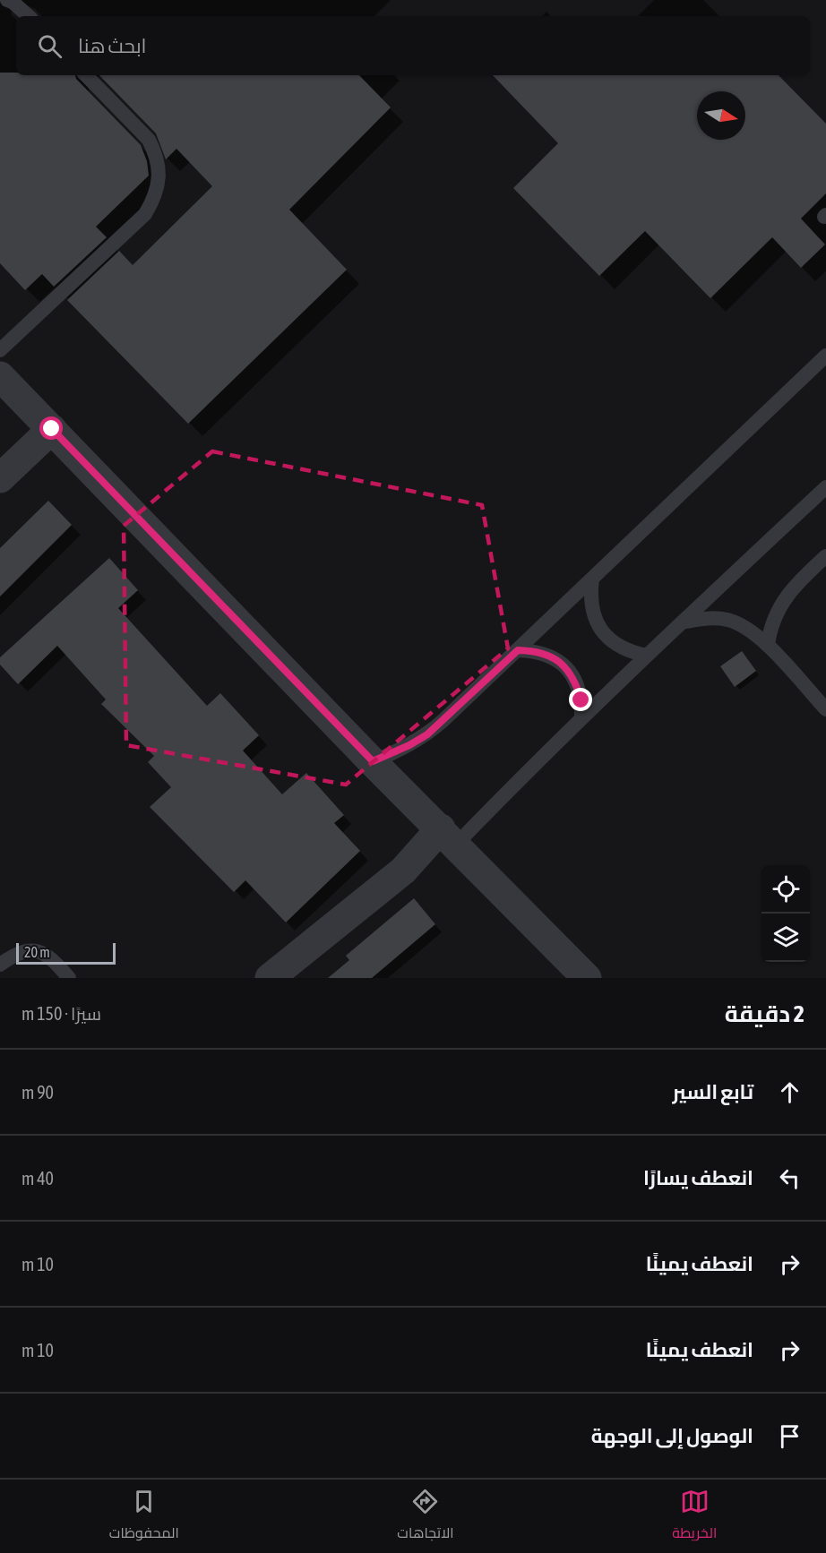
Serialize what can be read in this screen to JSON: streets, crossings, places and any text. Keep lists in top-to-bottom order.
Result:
{
  "scale_bar": "20 m",
  "north": "right",
  "page": {
    "search": "ابحث هنا",
    "scale": "20 m",
    "heading": ["2 دقيقة", "سيرًا · 150 m"],
    "list": [
      ["تابع السير", "90 m"],
      ["انعطف يسارًا", "40 m"],
      ["انعطف يمينًا", "10 m"],
      ["انعطف يمينًا", "10 m"],
      "الوصول إلى الوجهة"
    ],
    "nav": ["الخريطة", "الاتجاهات", "المحفوظات"]
  }
}
